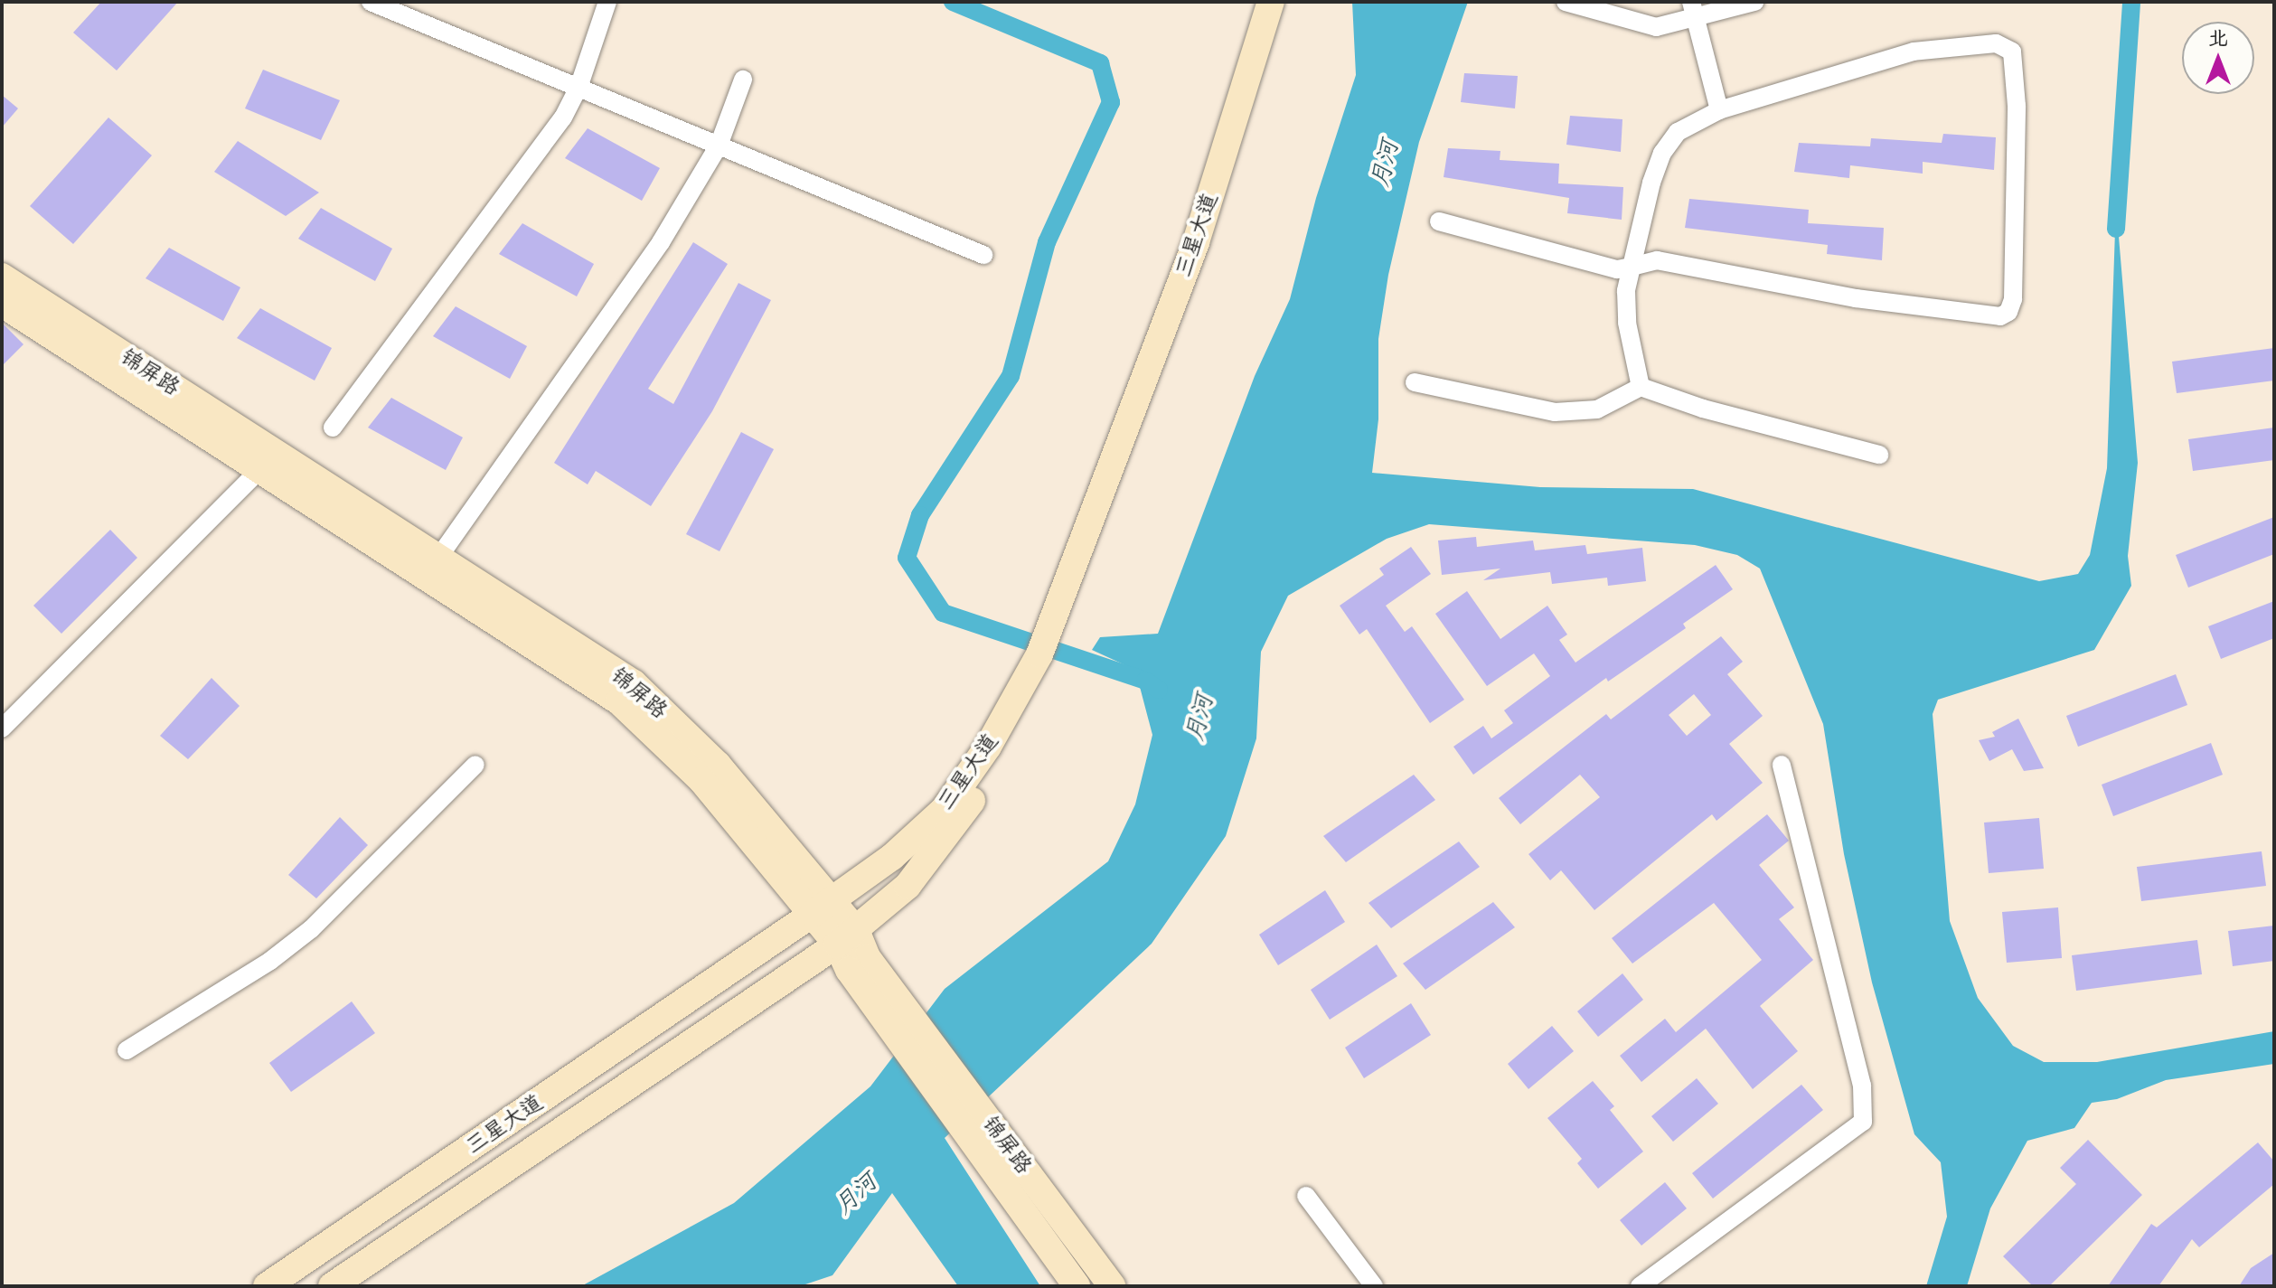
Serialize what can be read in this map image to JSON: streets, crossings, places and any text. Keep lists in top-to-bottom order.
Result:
{
  "streets": {
    "street": ["三星大道", "锦屏路"]
  },
  "crossings": [
    ["三星大道", "锦屏路"]
  ],
  "water": ["月河"],
  "north": "top"
}
